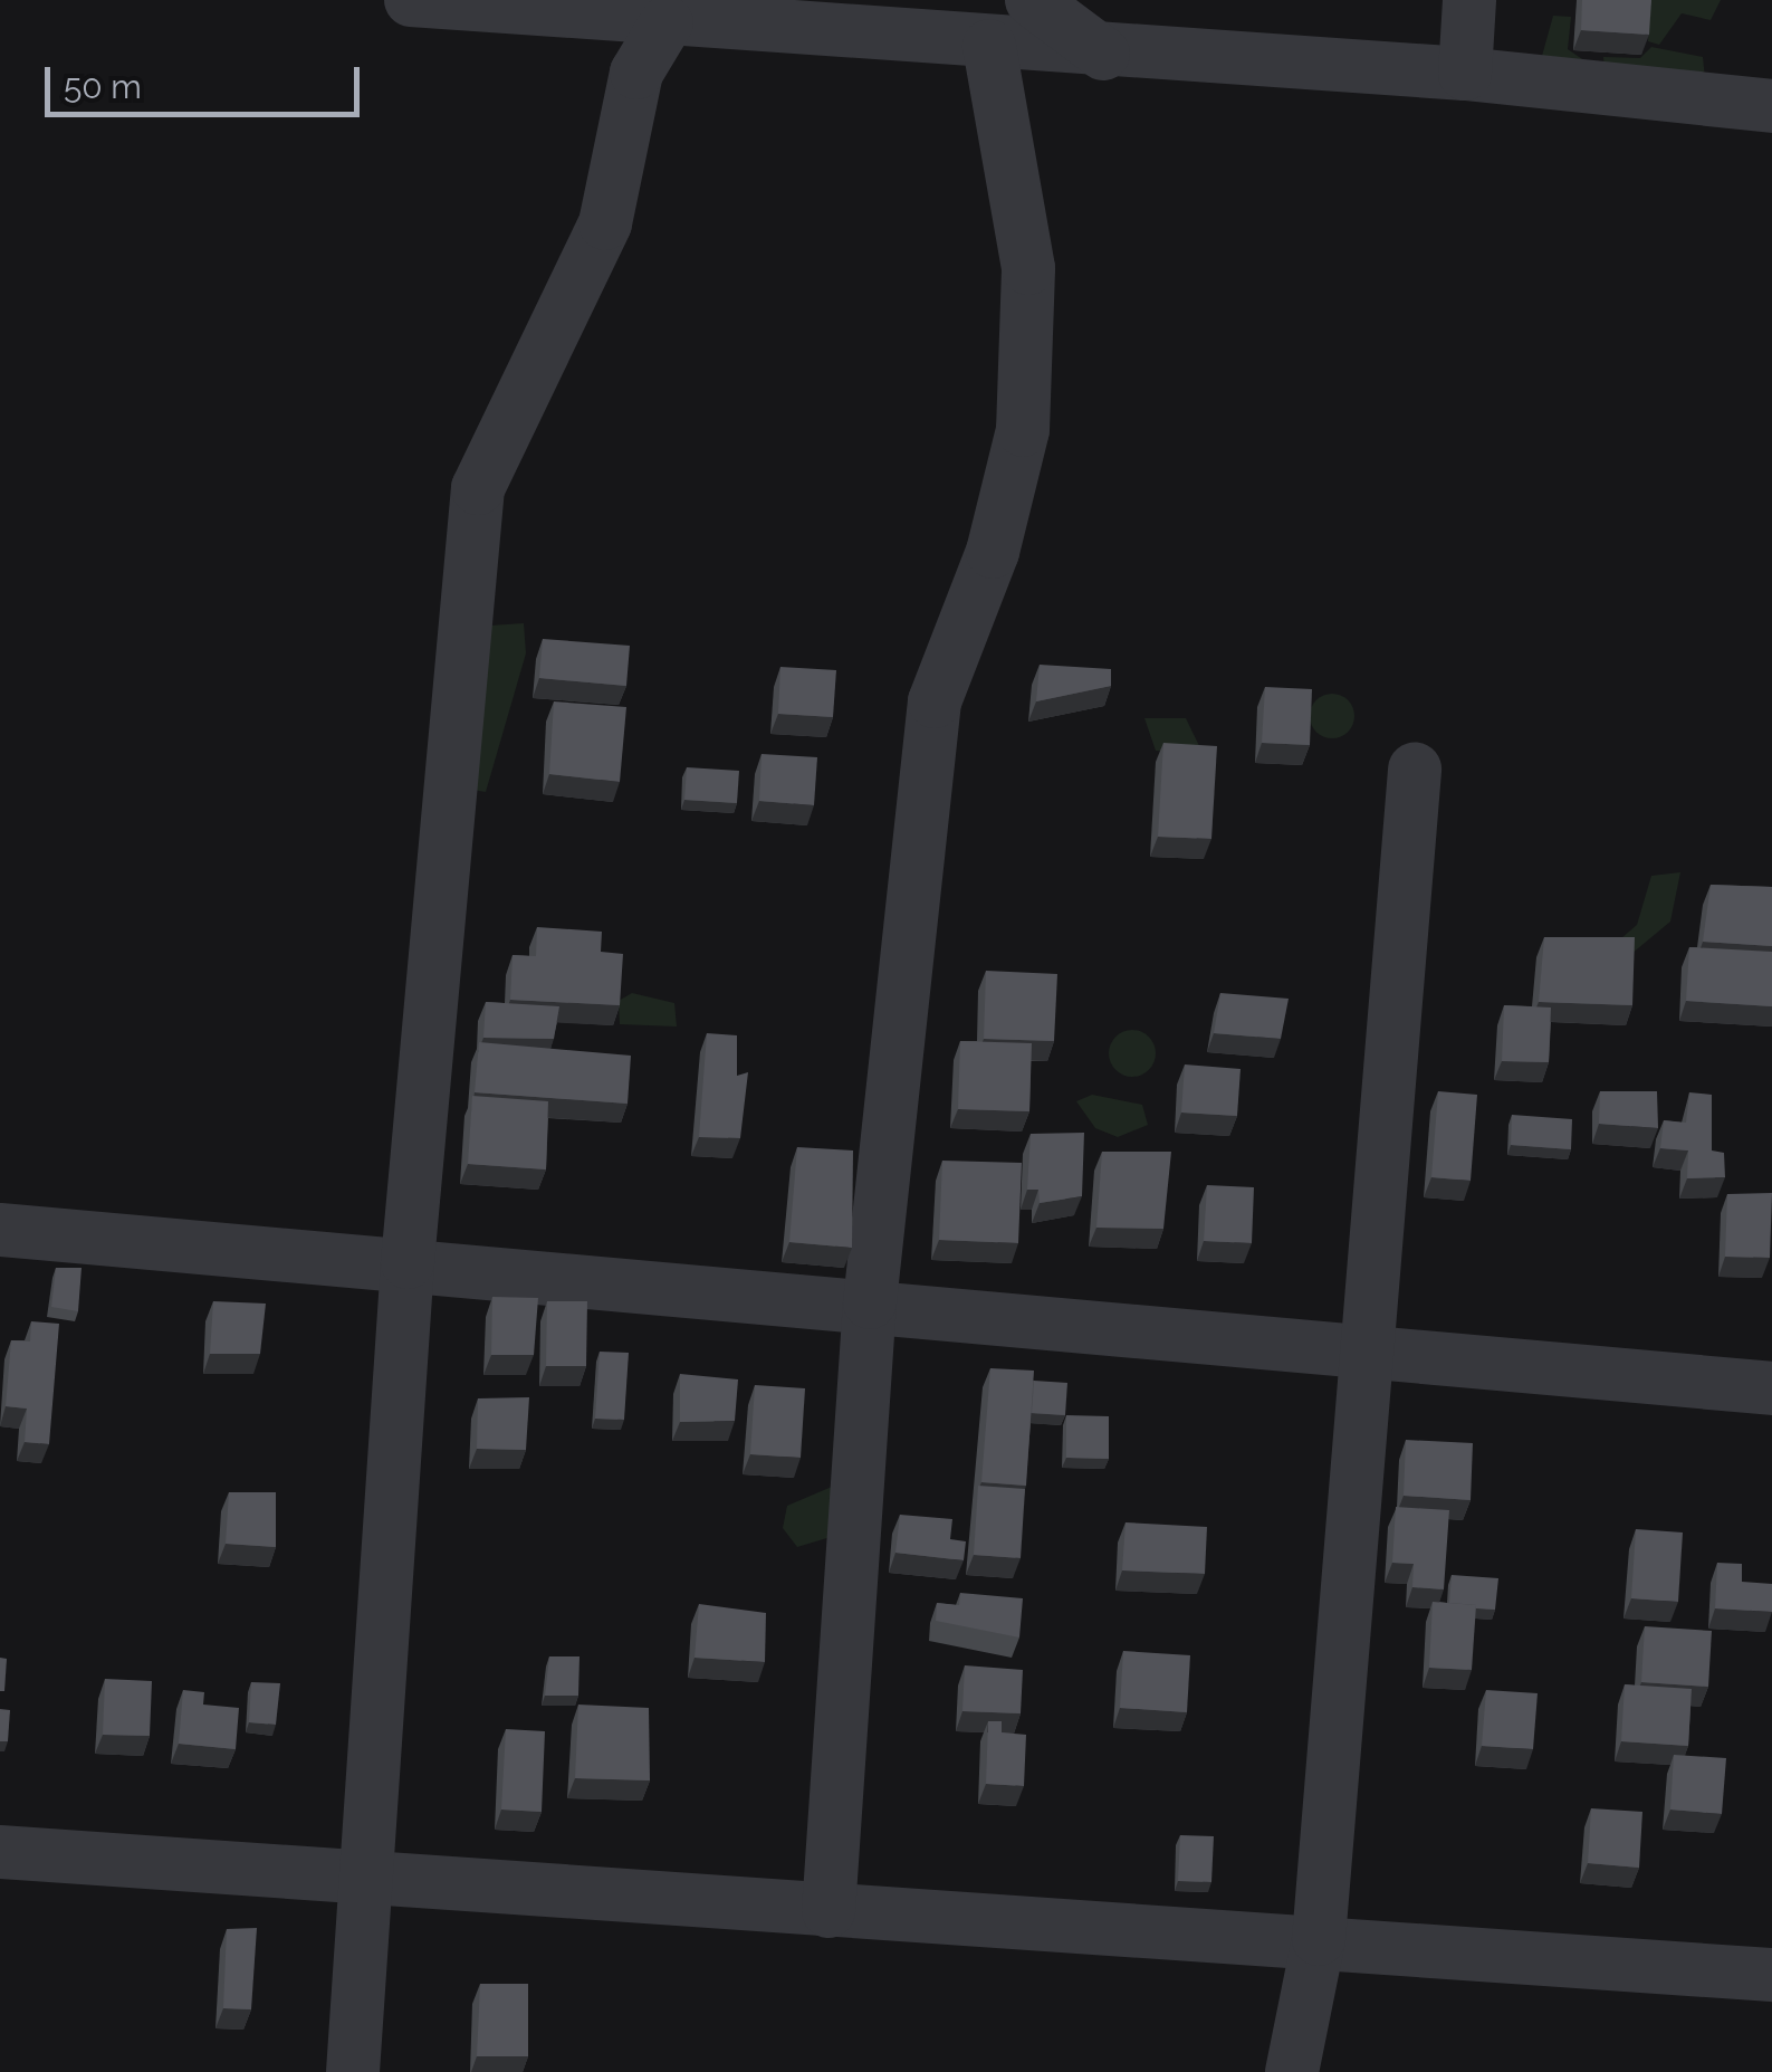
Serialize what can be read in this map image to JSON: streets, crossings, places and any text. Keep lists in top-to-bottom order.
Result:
{
  "scale_bar": "50 m"
}
